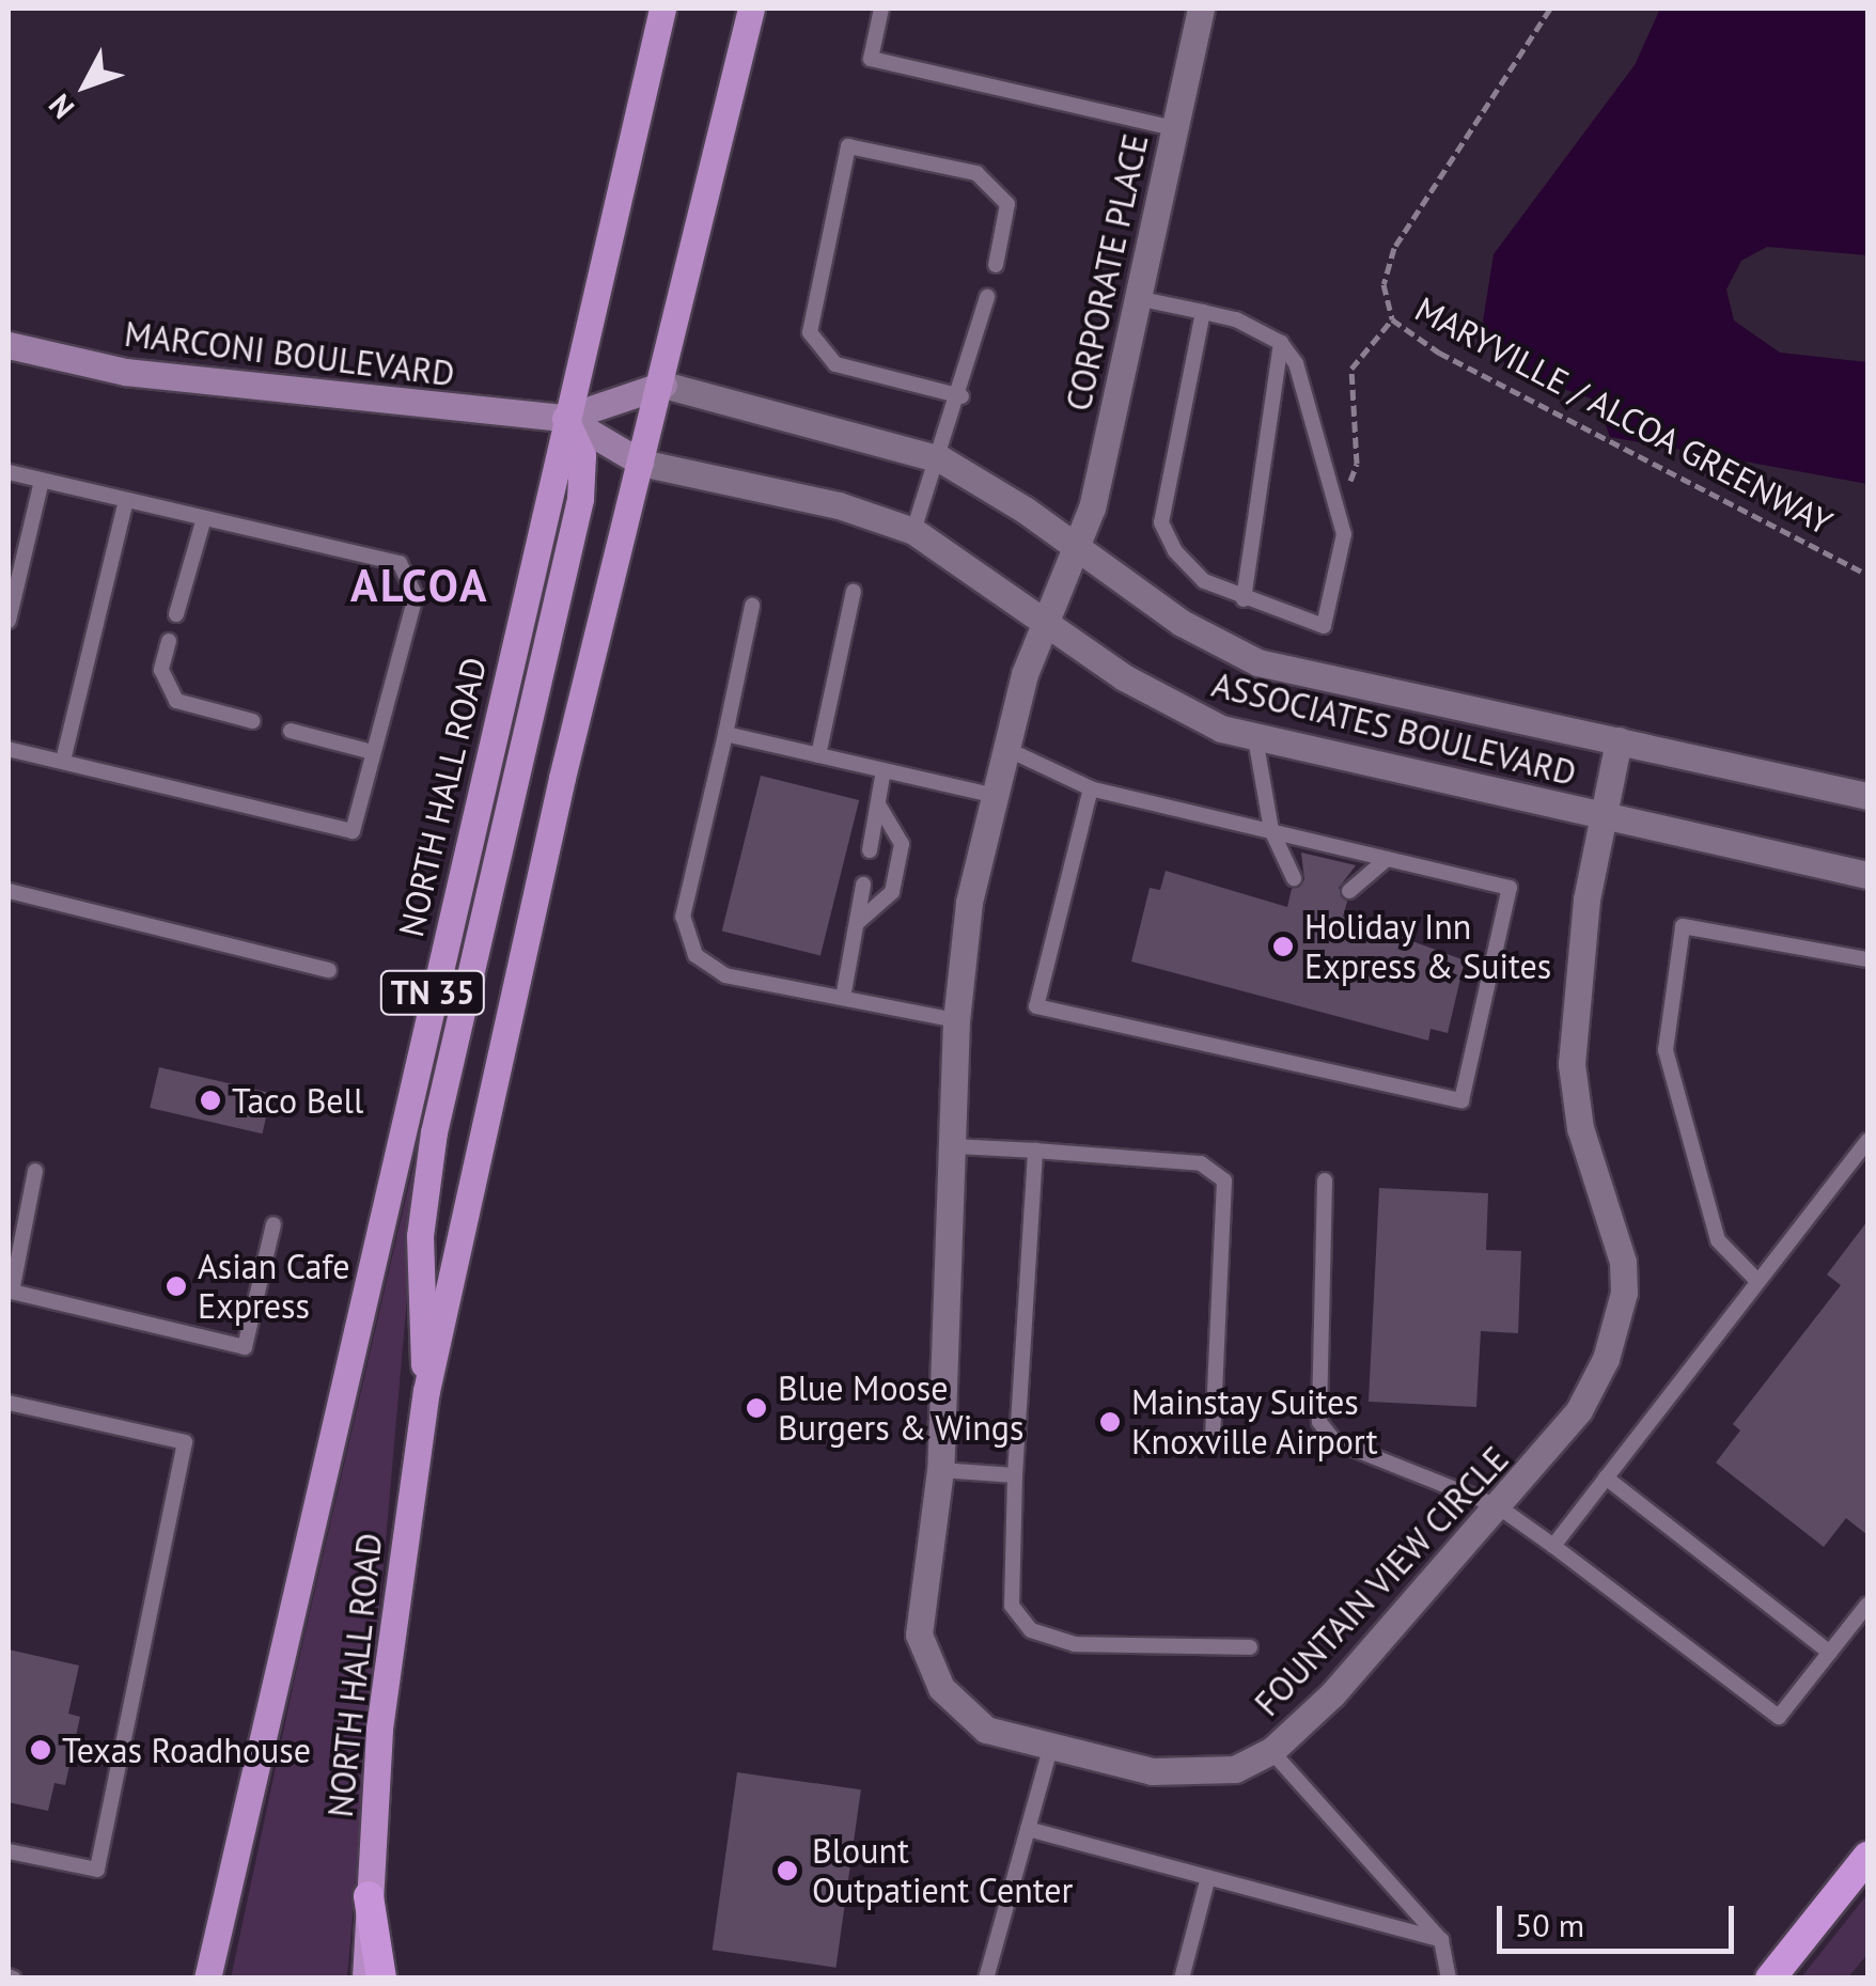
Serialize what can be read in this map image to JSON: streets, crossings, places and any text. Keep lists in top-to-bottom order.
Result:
{
  "streets": {
    "main road": ["MARCONI BOULEVARD", "NORTH HALL ROAD", "TN 35"],
    "street": ["CORPORATE PLACE", "ASSOCIATES BOULEVARD", "FOUNTAIN VIEW CIRCLE"],
    "path": ["MARYVILLE / ALCOA GREENWAY"]
  },
  "crossings": [
    ["CORPORATE PLACE", "ASSOCIATES BOULEVARD"],
    ["CORPORATE PLACE", "FOUNTAIN VIEW CIRCLE"],
    ["MARCONI BOULEVARD", "ASSOCIATES BOULEVARD"],
    ["MARCONI BOULEVARD", "NORTH HALL ROAD"],
    ["ASSOCIATES BOULEVARD", "NORTH HALL ROAD"],
    ["ASSOCIATES BOULEVARD", "FOUNTAIN VIEW CIRCLE"]
  ],
  "districts": ["ALCOA"],
  "places": [
    "Holiday Inn Express & Suites",
    "Taco Bell",
    "Asian Cafe Express",
    "Blue Moose Burgers & Wings",
    "Mainstay Suites Knoxville Airport",
    "Texas Roadhouse",
    "Blount Outpatient Center"
  ],
  "scale_bar": "50 m",
  "north": "bottom left"
}
